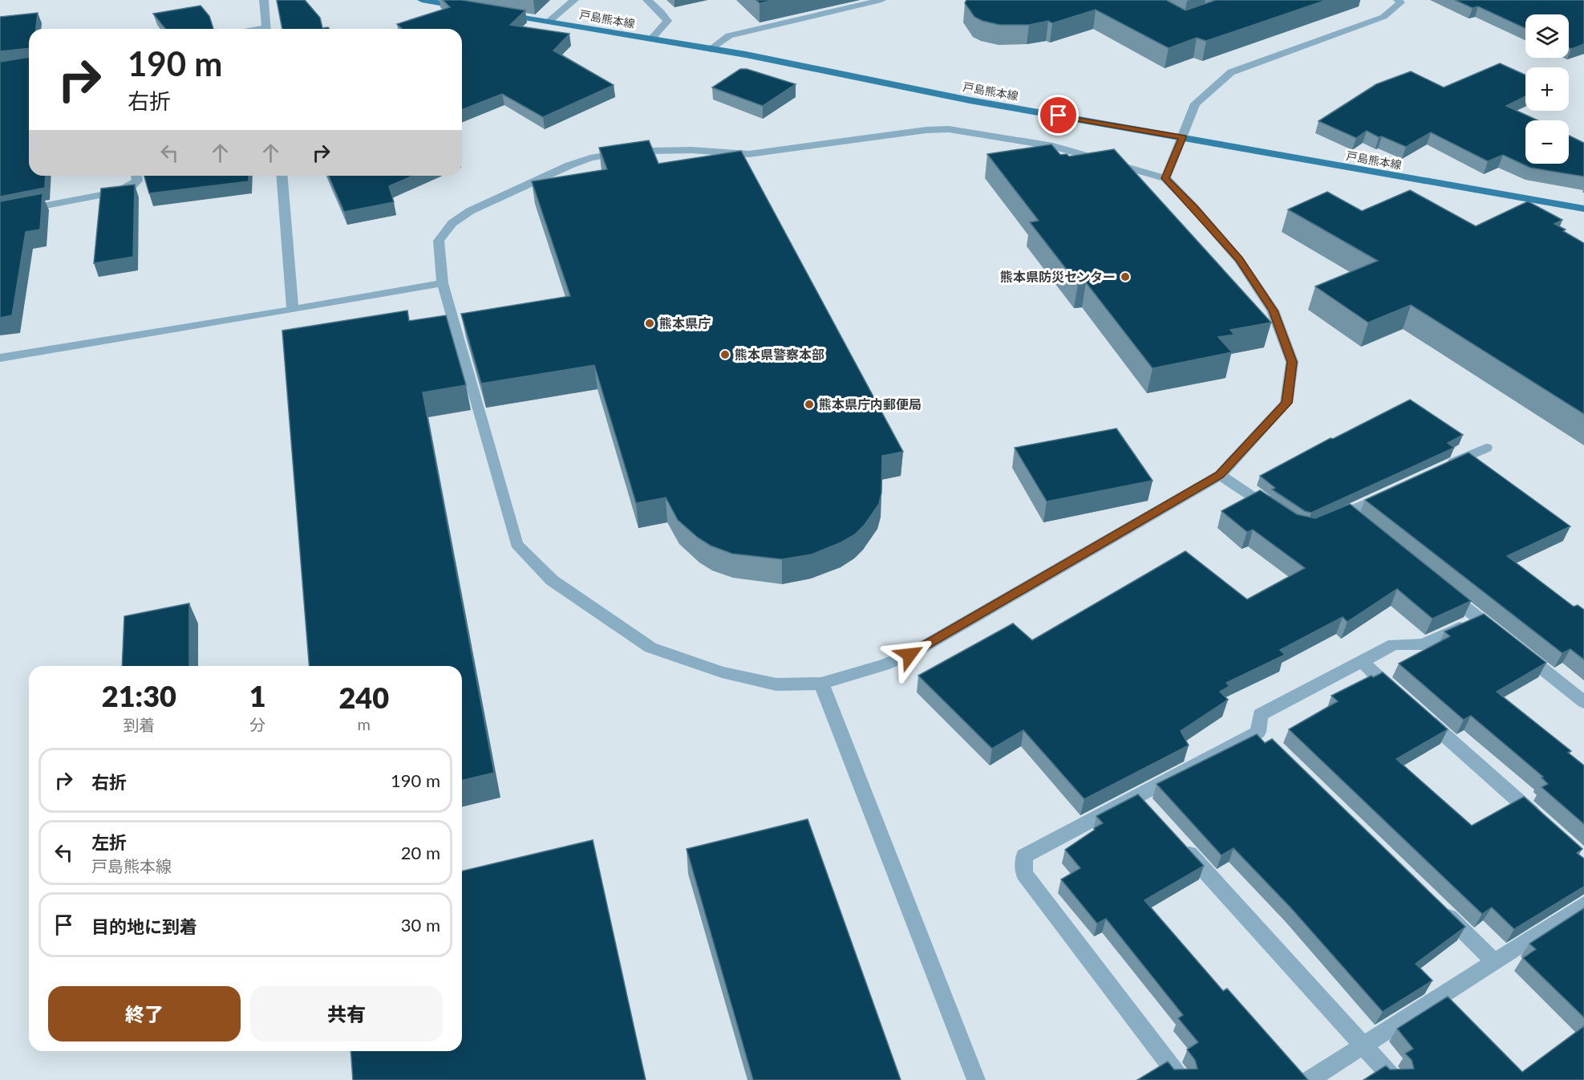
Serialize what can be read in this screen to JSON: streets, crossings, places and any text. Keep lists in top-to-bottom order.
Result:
{
  "streets": {
    "main road": ["戸島熊本線"]
  },
  "places": [
    "熊本県防災センター",
    "熊本県庁",
    "熊本県警察本部",
    "熊本県庁内郵便局"
  ],
  "page": {
    "map_buttons": ["+", "−"],
    "turn": ["190 m", "右折"],
    "eta": [
      "21:30",
      "到着",
      "1",
      "分",
      "240",
      "m"
    ],
    "list": [
      {
        "name": "右折",
        "value": "190 m"
      },
      {
        "name": "左折",
        "note": "戸島熊本線",
        "value": "20 m"
      },
      {
        "name": "目的地に到着",
        "value": "30 m"
      }
    ],
    "buttons": ["終了", "共有"]
  }
}
